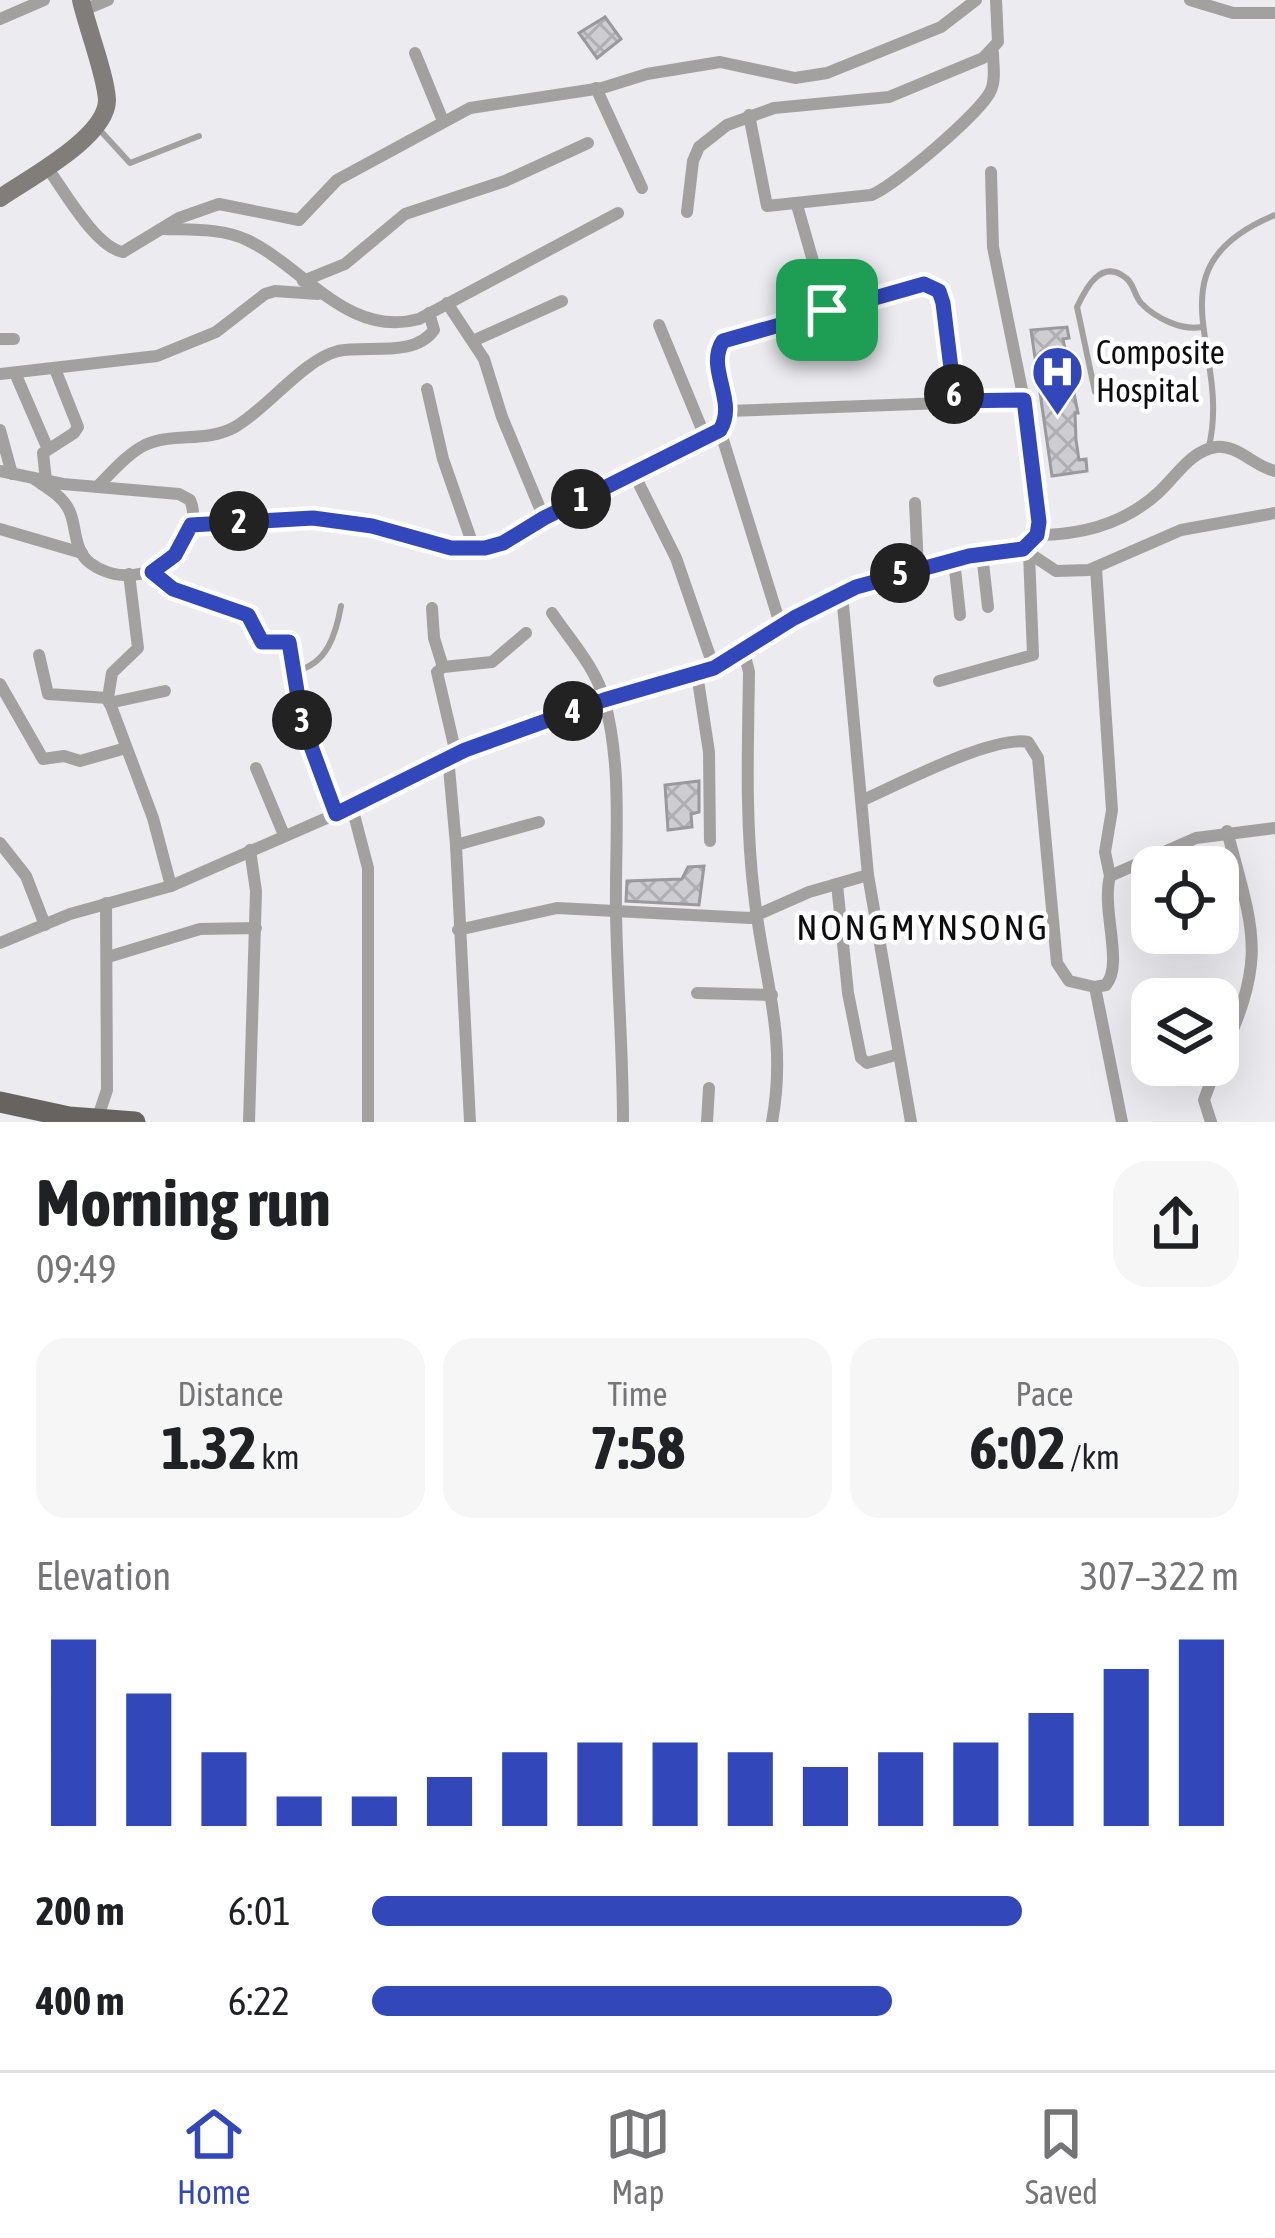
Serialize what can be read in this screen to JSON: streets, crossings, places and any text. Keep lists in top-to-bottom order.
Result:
{
  "districts": ["NONGMYNSONG"],
  "places": {
    "hospital": ["Composite Hospital"]
  },
  "page": {
    "pins": [
      "6",
      "1",
      "2",
      "5",
      "4",
      "3"
    ],
    "heading": ["Morning run", "09:49"],
    "stats": [
      ["Distance", "1.32 km"],
      ["Time", "7:58"],
      ["Pace", "6:02 /km"]
    ],
    "chart": ["Elevation", "307–322 m"],
    "list": [
      {
        "name": "200 m",
        "note": "6:01"
      },
      {
        "name": "400 m",
        "note": "6:22"
      }
    ],
    "tabs": ["Home", "Map", "Saved"]
  }
}
